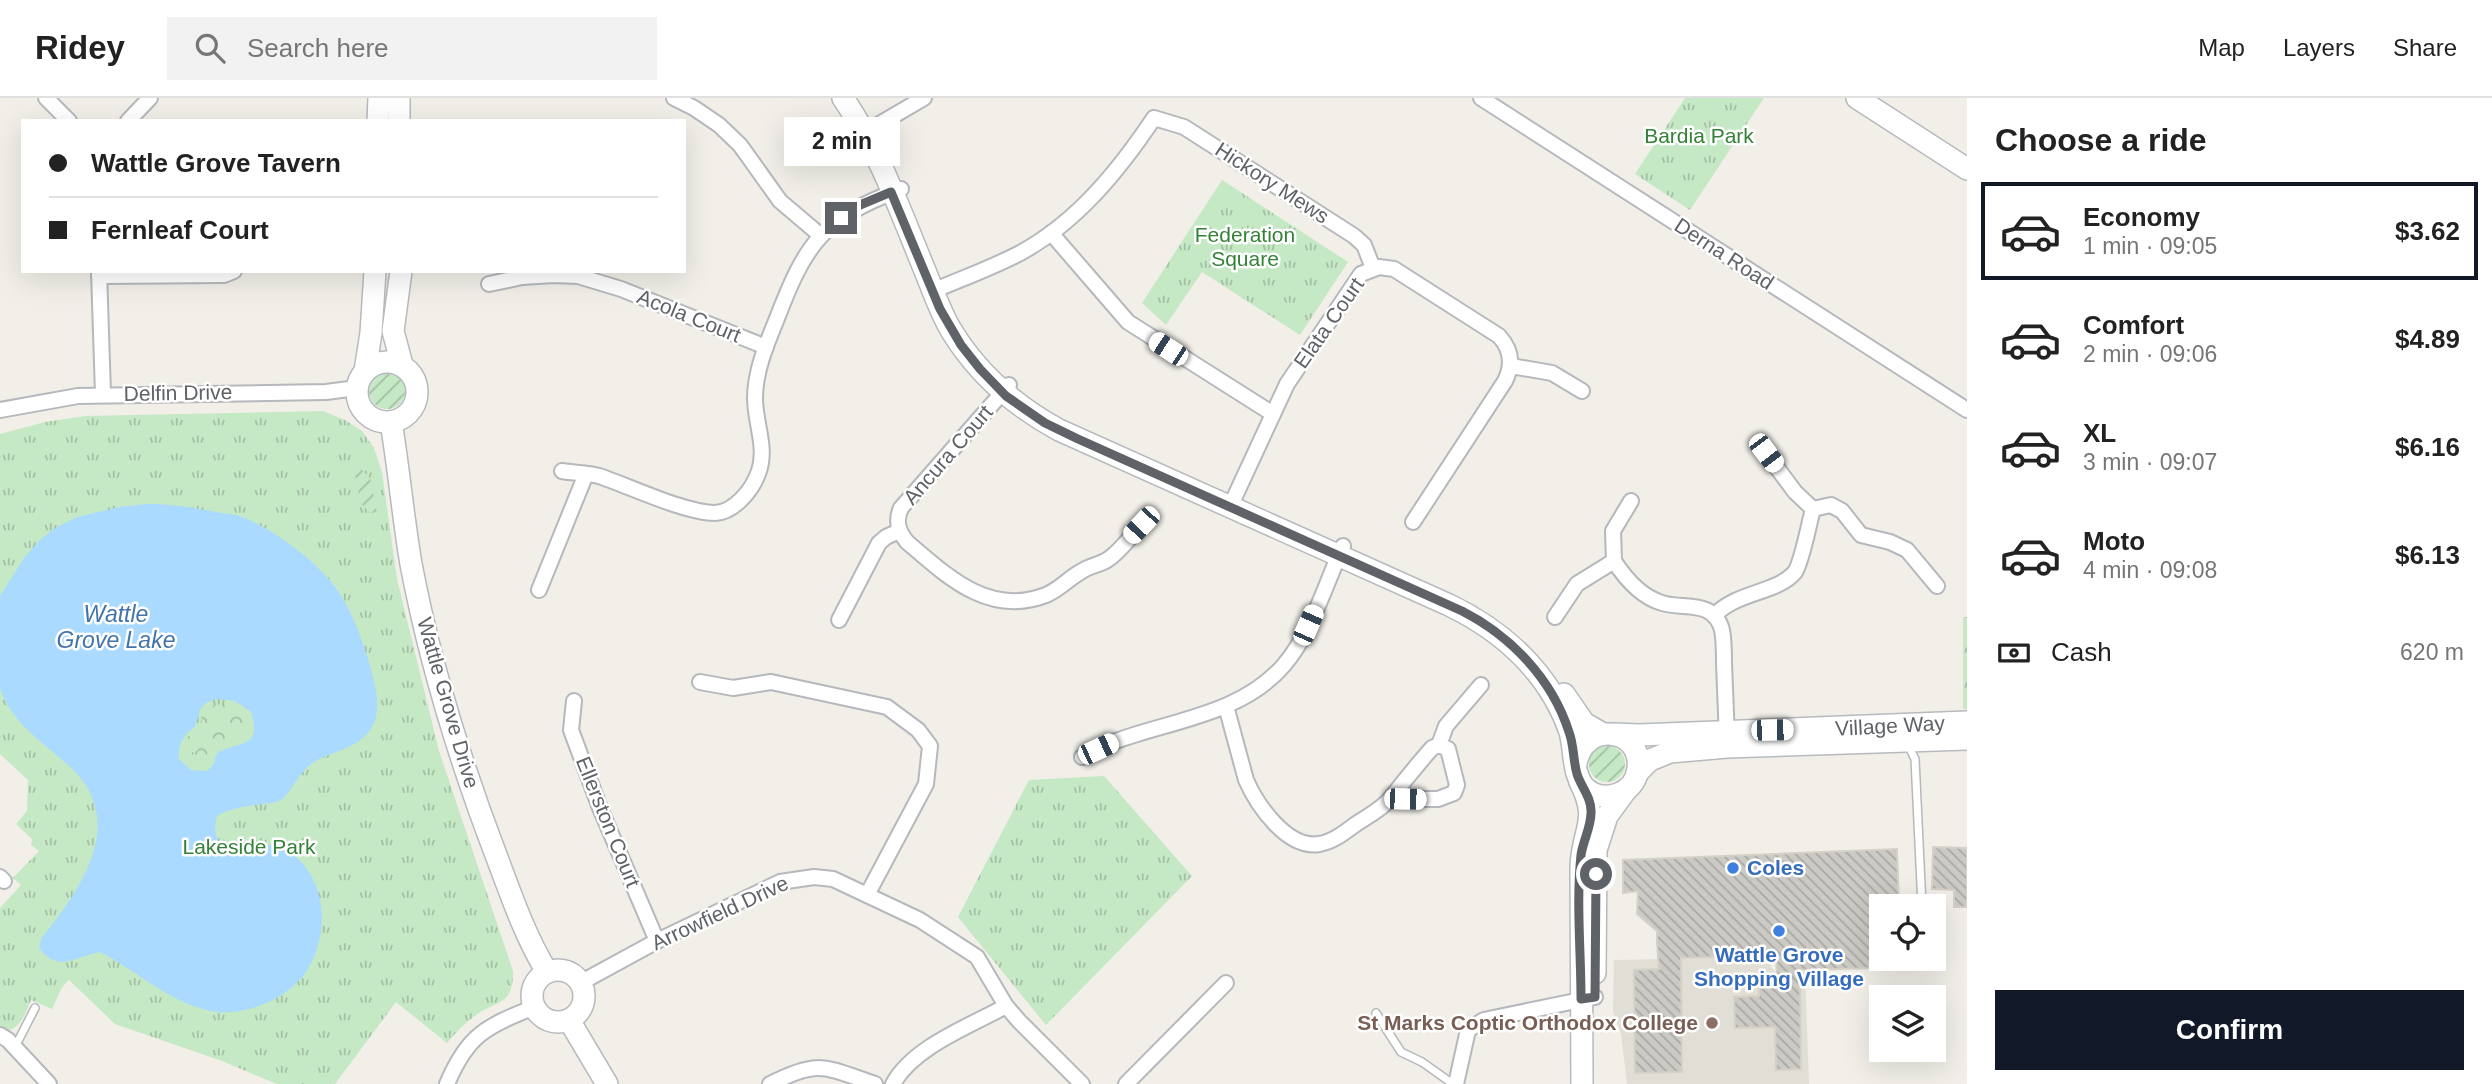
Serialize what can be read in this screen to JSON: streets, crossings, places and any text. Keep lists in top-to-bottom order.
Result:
{
  "streets": {
    "street": [
      "Hickory Mews",
      "Derna Road",
      "Acola Court",
      "Elata Court",
      "Delfin Drive",
      "Ancura Court",
      "Wattle Grove Drive",
      "Village Way",
      "Ellerston Court",
      "Arrowfield Drive"
    ]
  },
  "crossings": [
    ["Hickory Mews", "Elata Court"],
    ["Delfin Drive", "Wattle Grove Drive"],
    ["Wattle Grove Drive", "Arrowfield Drive"],
    ["Ellerston Court", "Arrowfield Drive"]
  ],
  "water": ["Wattle Grove Lake"],
  "parks": ["Bardia Park", "Federation Square", "Lakeside Park"],
  "places": ["Coles", "Wattle Grove Shopping Village", "St Marks Coptic Orthodox College"],
  "page": {
    "header": "Ridey",
    "search": "Search here",
    "nav": ["Map", "Layers", "Share"],
    "heading": "Choose a ride",
    "bubble": "2 min",
    "banner": ["Wattle Grove Tavern", "Fernleaf Court"],
    "list": [
      {
        "name": "Economy",
        "note": "1 min · 09:05",
        "value": "$3.62"
      },
      {
        "name": "Comfort",
        "note": "2 min · 09:06",
        "value": "$4.89"
      },
      {
        "name": "XL",
        "note": "3 min · 09:07",
        "value": "$6.16"
      },
      {
        "name": "Moto",
        "note": "4 min · 09:08",
        "value": "$6.13"
      }
    ],
    "pay": ["Cash", "620 m"],
    "buttons": "Confirm"
  }
}
